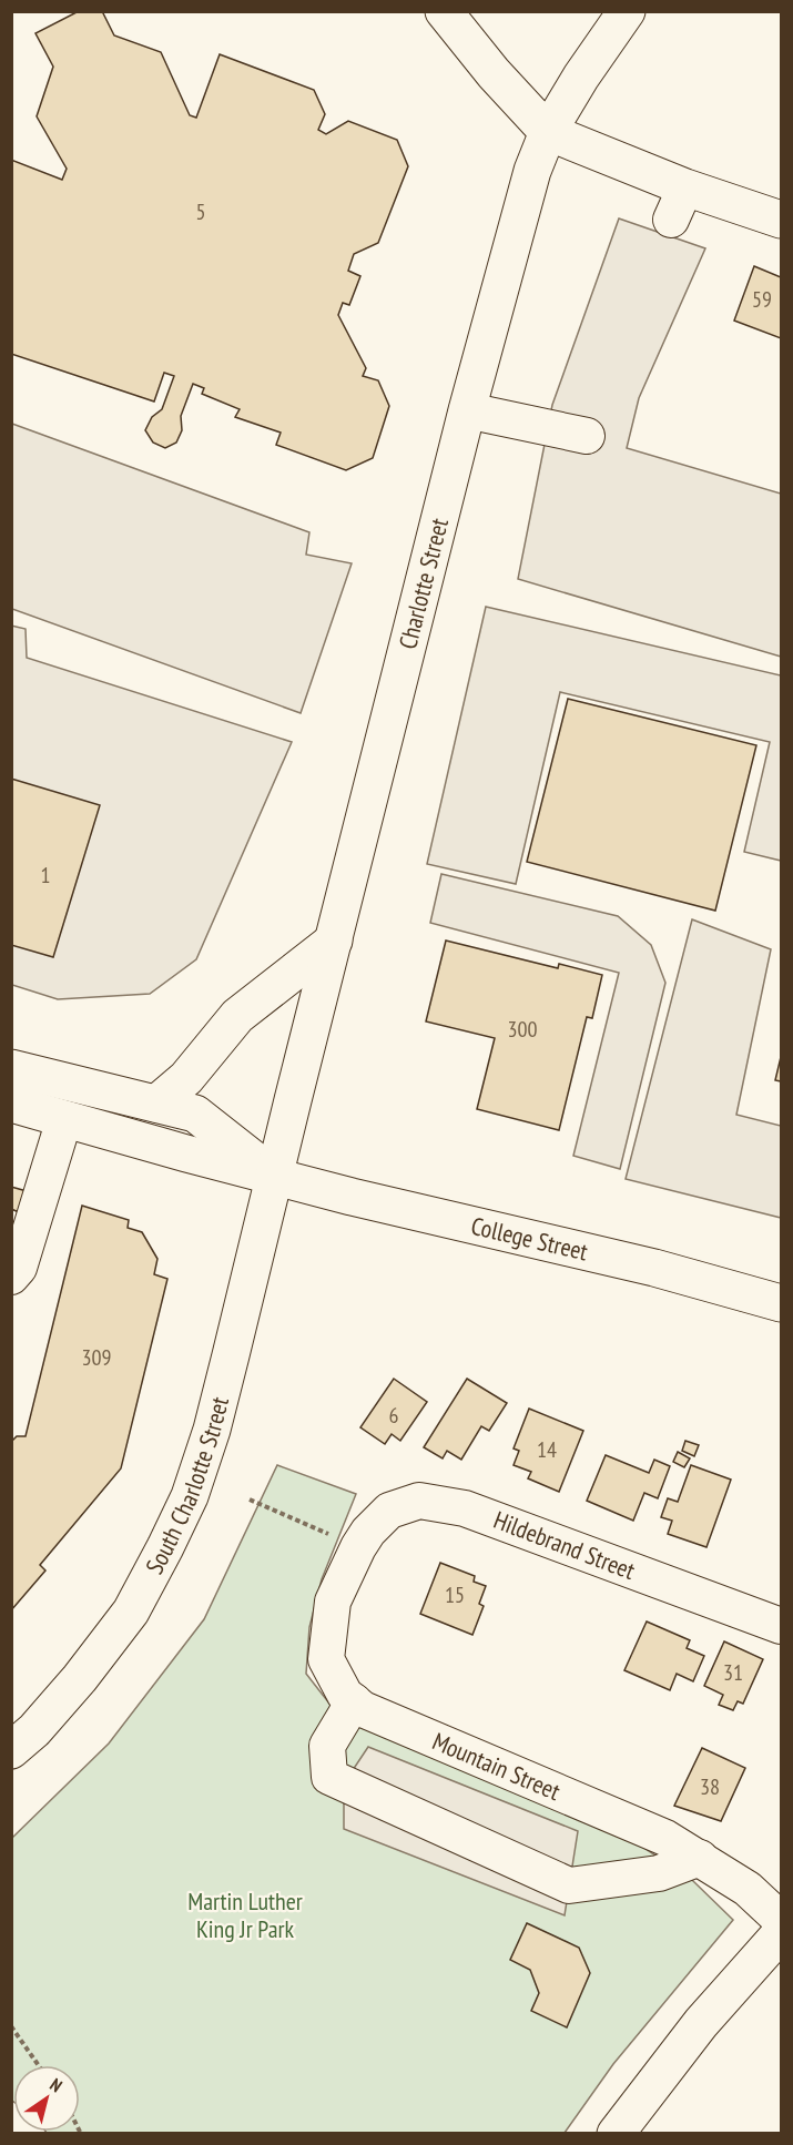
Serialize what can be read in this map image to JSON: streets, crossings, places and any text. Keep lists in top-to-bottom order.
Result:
{
  "streets": {
    "main road": ["Charlotte Street", "College Street", "South Charlotte Street"],
    "street": ["Hildebrand Street", "Mountain Street"]
  },
  "crossings": [
    ["Charlotte Street", "College Street"],
    ["Charlotte Street", "South Charlotte Street"],
    ["College Street", "South Charlotte Street"],
    ["Hildebrand Street", "Mountain Street"]
  ],
  "parks": ["Martin Luther King Jr Park"],
  "house_numbers": [
    "5",
    "59",
    "1",
    "300",
    "309",
    "6",
    "14",
    "15",
    "31",
    "38"
  ],
  "north": "top right"
}
